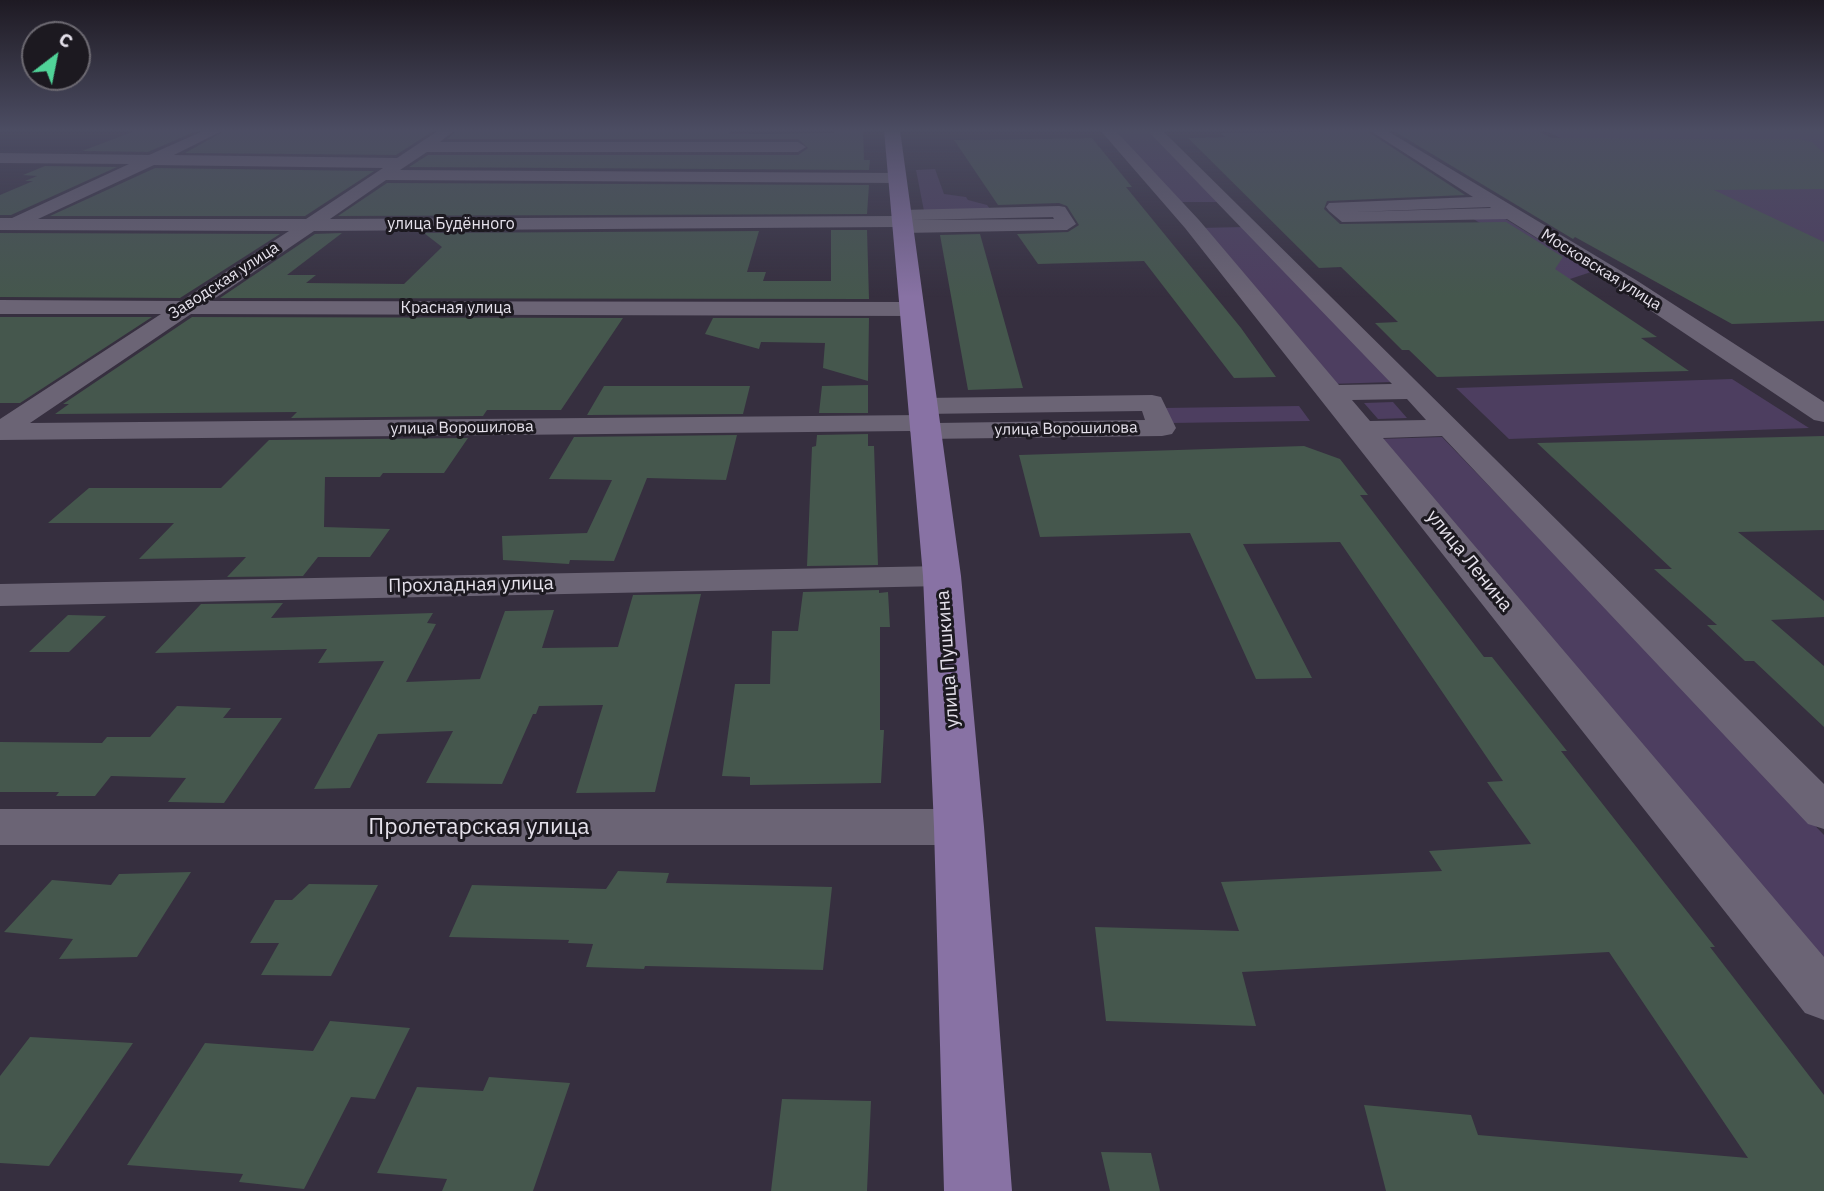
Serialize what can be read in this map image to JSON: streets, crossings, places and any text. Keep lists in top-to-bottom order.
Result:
{
  "streets": {
    "main road": ["улица Пушкина"],
    "street": [
      "улица Будённого",
      "Московская улица",
      "Заводская улица",
      "Красная улица",
      "улица Ворошилова",
      "улица Ленина",
      "Прохладная улица",
      "Пролетарская улица"
    ]
  },
  "crossings": [
    ["улица Будённого", "Заводская улица"],
    ["улица Будённого", "улица Пушкина"],
    ["Заводская улица", "Красная улица"],
    ["Заводская улица", "улица Ворошилова"],
    ["Красная улица", "улица Пушкина"],
    ["улица Ворошилова", "улица Пушкина"],
    ["Прохладная улица", "улица Пушкина"],
    ["улица Пушкина", "Пролетарская улица"]
  ],
  "north": "top right"
}
